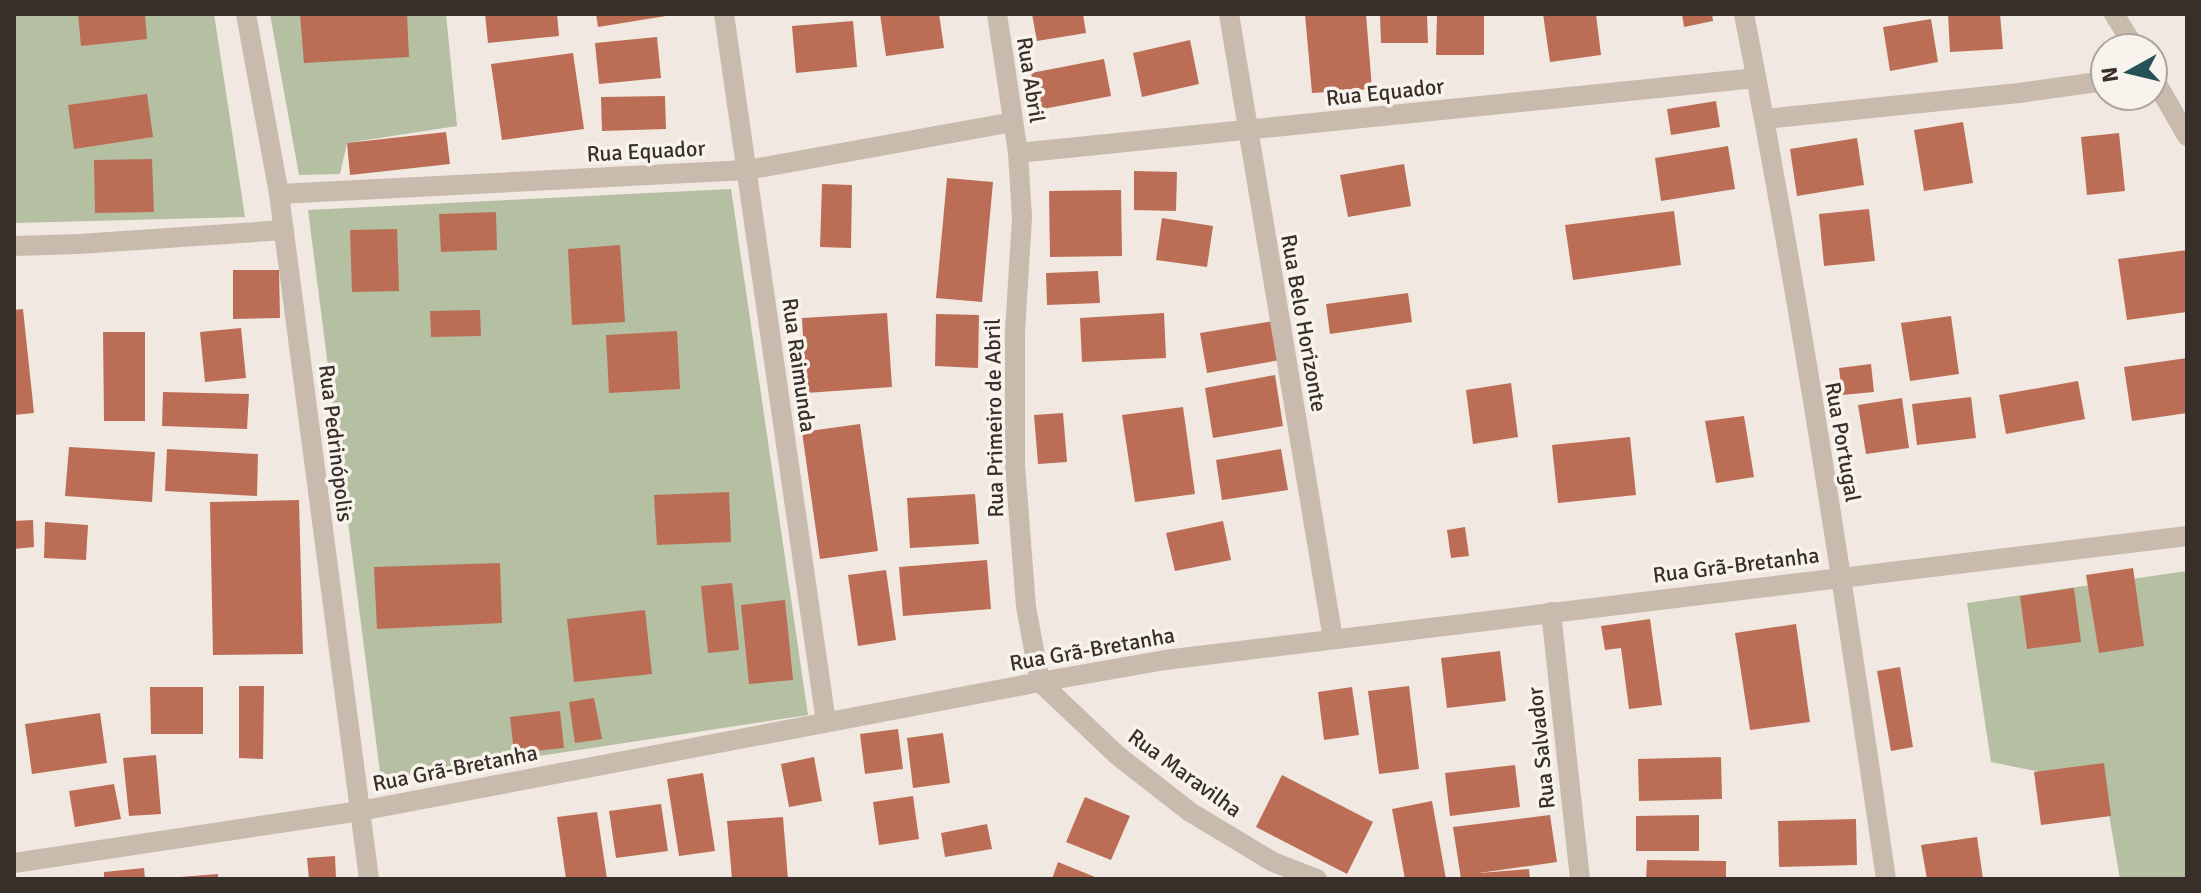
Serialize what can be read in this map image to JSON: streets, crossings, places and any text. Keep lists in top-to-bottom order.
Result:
{
  "streets": {
    "street": [
      "Rua Abril",
      "Rua Equador",
      "Rua Belo Horizonte",
      "Rua Raimunda",
      "Rua Primeiro de Abril",
      "Rua Portugal",
      "Rua Pedrinópolis",
      "Rua Grã-Bretanha",
      "Rua Salvador",
      "Rua Maravilha"
    ]
  },
  "crossings": [
    ["Rua Abril", "Rua Equador"],
    ["Rua Abril", "Rua Primeiro de Abril"],
    ["Rua Equador", "Rua Belo Horizonte"],
    ["Rua Equador", "Rua Raimunda"],
    ["Rua Equador", "Rua Primeiro de Abril"],
    ["Rua Equador", "Rua Portugal"],
    ["Rua Equador", "Rua Pedrinópolis"],
    ["Rua Belo Horizonte", "Rua Grã-Bretanha"],
    ["Rua Raimunda", "Rua Grã-Bretanha"],
    ["Rua Primeiro de Abril", "Rua Grã-Bretanha"],
    ["Rua Primeiro de Abril", "Rua Maravilha"],
    ["Rua Portugal", "Rua Grã-Bretanha"],
    ["Rua Pedrinópolis", "Rua Grã-Bretanha"],
    ["Rua Grã-Bretanha", "Rua Salvador"],
    ["Rua Grã-Bretanha", "Rua Maravilha"]
  ],
  "north": "left"
}
